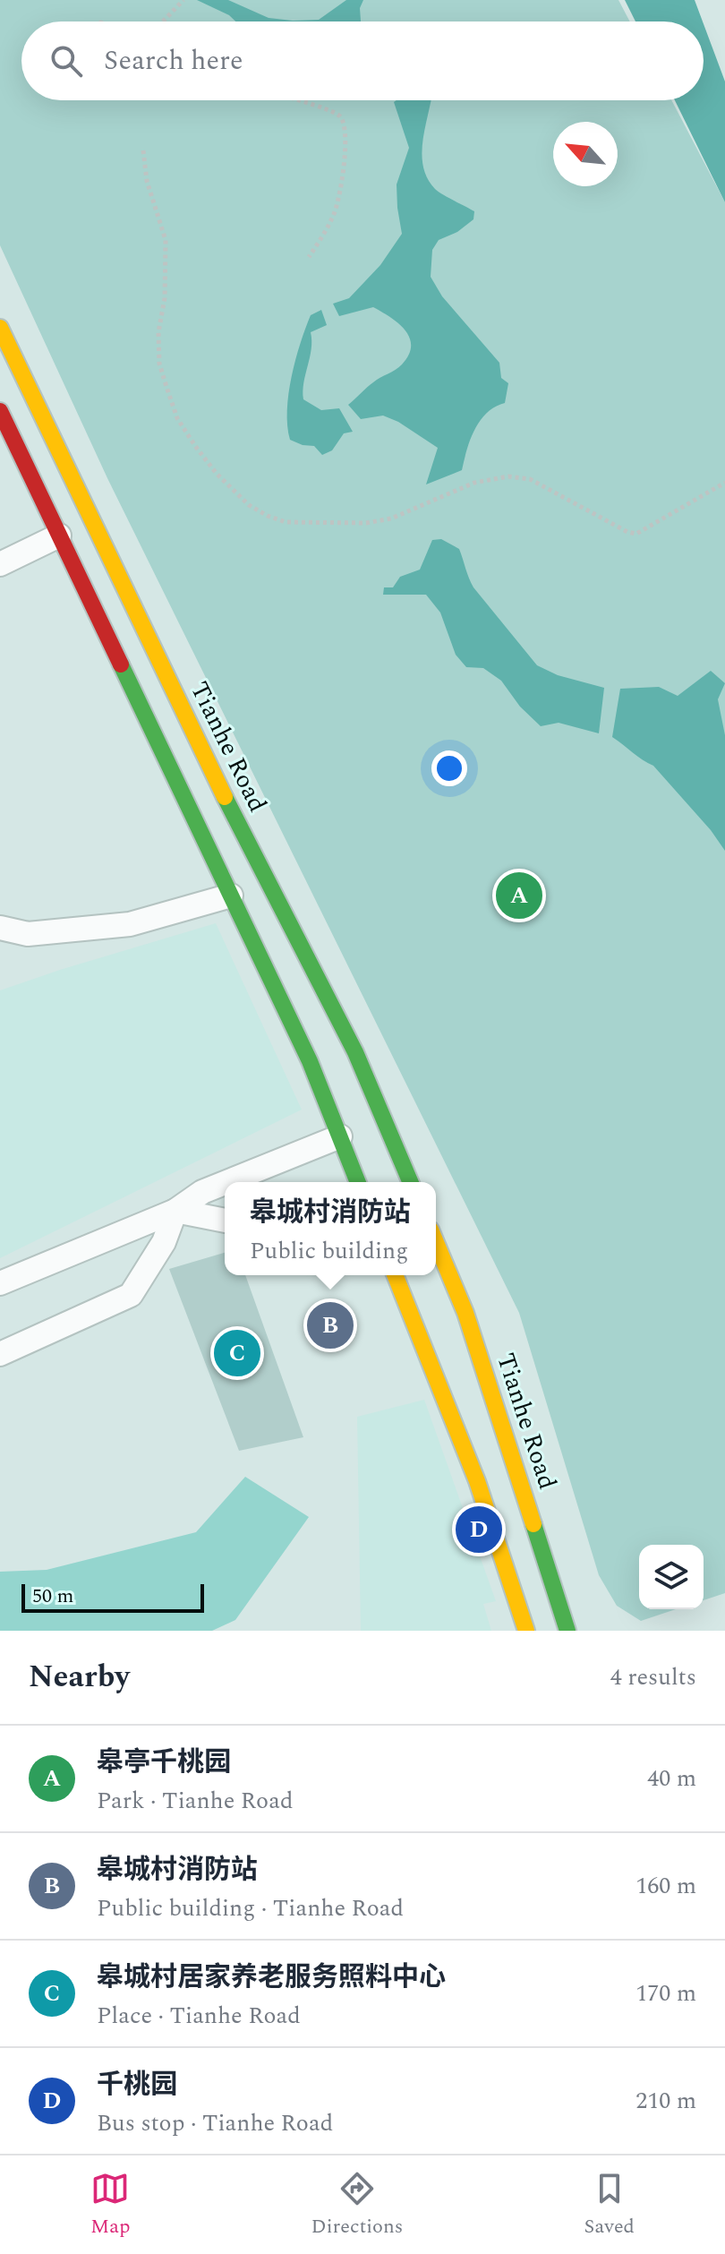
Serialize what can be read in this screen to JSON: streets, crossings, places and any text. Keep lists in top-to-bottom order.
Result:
{
  "streets": {
    "main road": ["Tianhe Road"]
  },
  "scale_bar": "50 m",
  "north": "top left",
  "page": {
    "search": "Search here",
    "pins": [
      "A",
      "B",
      "C",
      "D"
    ],
    "popup": ["皋城村消防站", "Public building"],
    "scale": "50 m",
    "heading": ["Nearby", "4 results"],
    "list": [
      {
        "mark": "A",
        "name": "皋亭千桃园",
        "note": "Park · Tianhe Road",
        "value": "40 m"
      },
      {
        "mark": "B",
        "name": "皋城村消防站",
        "note": "Public building · Tianhe Road",
        "value": "160 m"
      },
      {
        "mark": "C",
        "name": "皋城村居家养老服务照料中心",
        "note": "Place · Tianhe Road",
        "value": "170 m"
      },
      {
        "mark": "D",
        "name": "千桃园",
        "note": "Bus stop · Tianhe Road",
        "value": "210 m"
      }
    ],
    "nav": ["Map", "Directions", "Saved"]
  }
}
